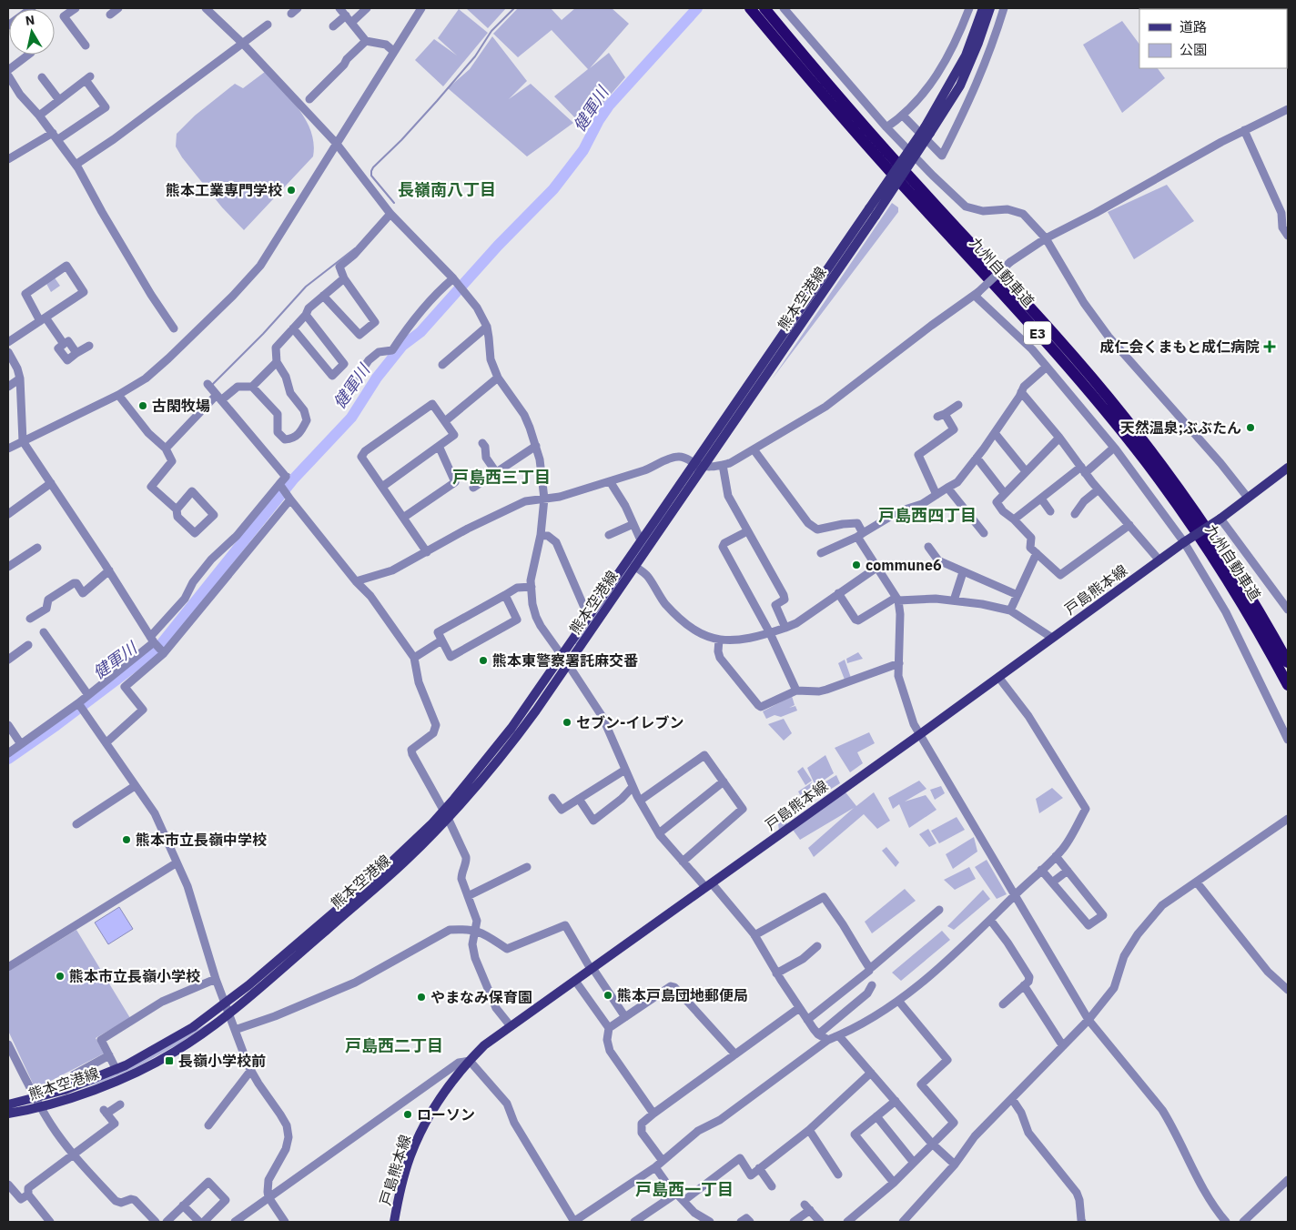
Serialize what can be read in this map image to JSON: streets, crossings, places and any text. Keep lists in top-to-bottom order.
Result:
{
  "streets": {
    "highway": ["九州自動車道", "E3"],
    "main road": ["熊本空港線", "戸島熊本線"]
  },
  "districts": [
    "長嶺南八丁目",
    "戸島西三丁目",
    "戸島西四丁目",
    "戸島西二丁目",
    "戸島西一丁目"
  ],
  "water": ["健軍川"],
  "places": {
    "other": [
      "熊本工業専門学校",
      "古閑牧場",
      "天然温泉;ぶぶたん",
      "commune6",
      "熊本東警察署託麻交番",
      "セブン-イレブン",
      "熊本市立長嶺中学校",
      "熊本市立長嶺小学校",
      "熊本戸島団地郵便局",
      "やまなみ保育園",
      "ローソン"
    ],
    "health": ["成仁会くまもと成仁病院"],
    "transit": ["長嶺小学校前"]
  },
  "legend": ["道路", "公園"],
  "north": "top"
}
